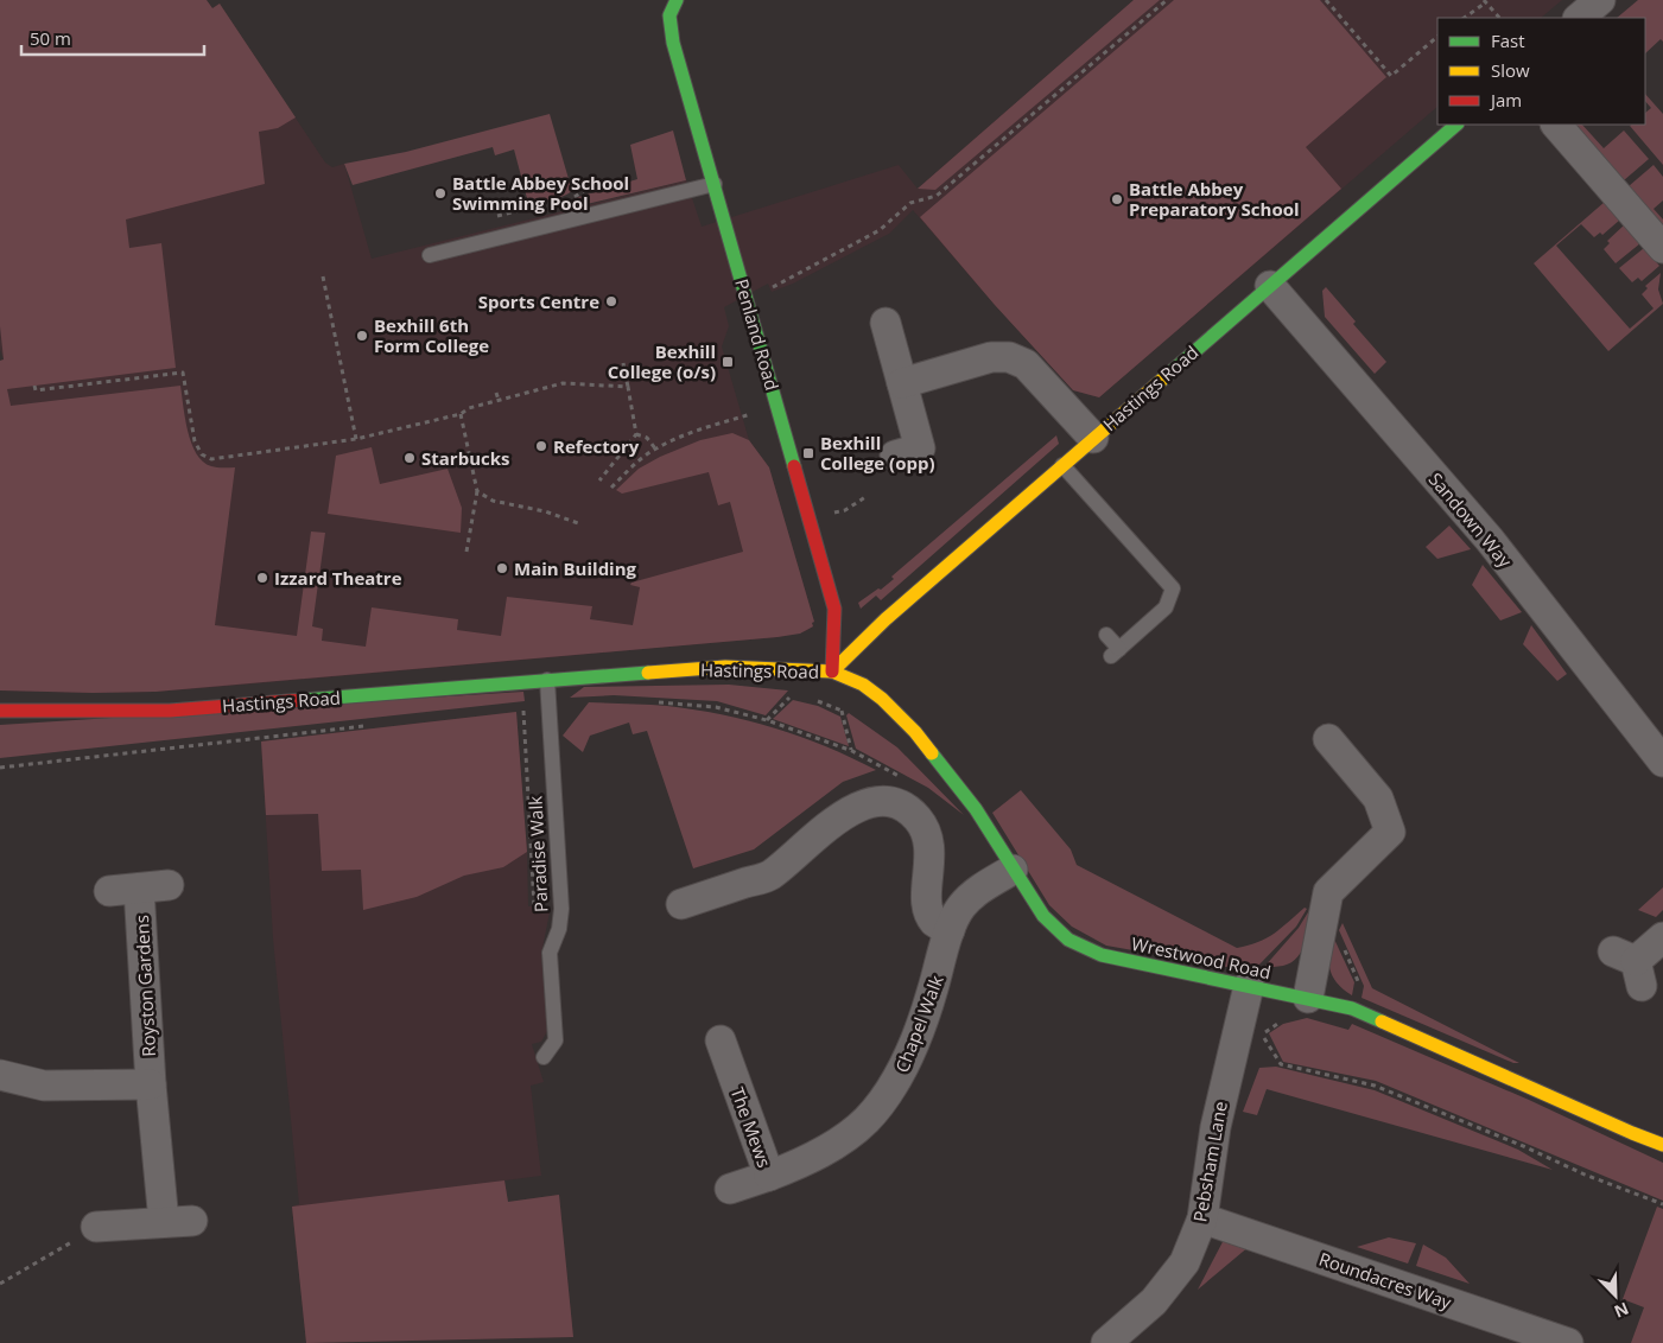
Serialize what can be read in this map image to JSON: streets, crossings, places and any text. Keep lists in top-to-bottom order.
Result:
{
  "streets": {
    "main road": ["Penland Road", "Hastings Road", "Wrestwood Road"],
    "street": [
      "Sandown Way",
      "Royston Gardens",
      "Chapel Walk",
      "The Mews",
      "Pebsham Lane",
      "Roundacres Way"
    ],
    "lane": ["Paradise Walk"]
  },
  "crossings": [
    ["Penland Road", "Hastings Road"],
    ["Penland Road", "Wrestwood Road"],
    ["Hastings Road", "Sandown Way"],
    ["Hastings Road", "Paradise Walk"],
    ["Hastings Road", "Wrestwood Road"],
    ["Wrestwood Road", "Chapel Walk"],
    ["Wrestwood Road", "Pebsham Lane"],
    ["Chapel Walk", "The Mews"],
    ["Pebsham Lane", "Roundacres Way"]
  ],
  "places": {
    "other": [
      "Battle Abbey School Swimming Pool",
      "Battle Abbey Preparatory School",
      "Sports Centre",
      "Bexhill 6th Form College",
      "Refectory",
      "Starbucks",
      "Main Building",
      "Izzard Theatre"
    ],
    "transit": ["Bexhill College (o/s)", "Bexhill College (opp)"]
  },
  "legend": ["Fast", "Slow", "Jam"],
  "scale_bar": "50 m",
  "north": "bottom right"
}
